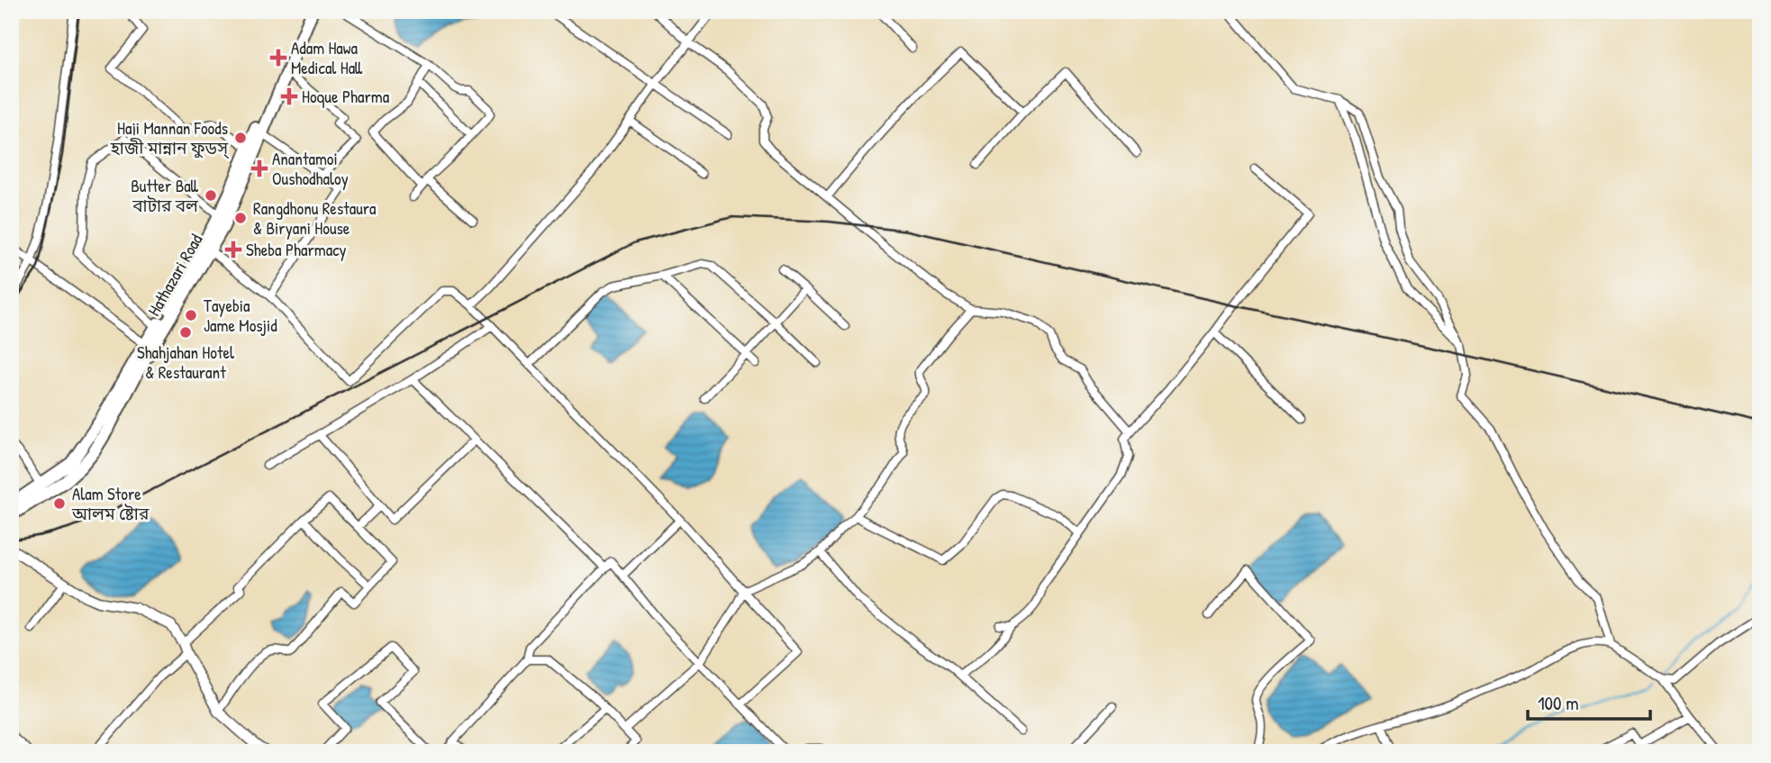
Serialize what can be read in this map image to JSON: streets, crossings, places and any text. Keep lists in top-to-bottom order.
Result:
{
  "streets": {
    "highway": ["Hathazari Road"]
  },
  "places": {
    "health": [
      "Adam Hawa Medical Hall",
      "Hoque Pharma",
      "Anantamoi Oushodhaloy",
      "Sheba Pharmacy"
    ],
    "other": [
      "Haji Mannan Foods হাজী মান্নান ফুডস্",
      "Butter Ball বাটার বল",
      "Rangdhonu Restaura & Biryani House",
      "Tayebia Jame Mosjid",
      "Shahjahan Hotel & Restaurant",
      "Alam Store আলম ষ্টোর"
    ]
  },
  "scale_bar": "100 m"
}
